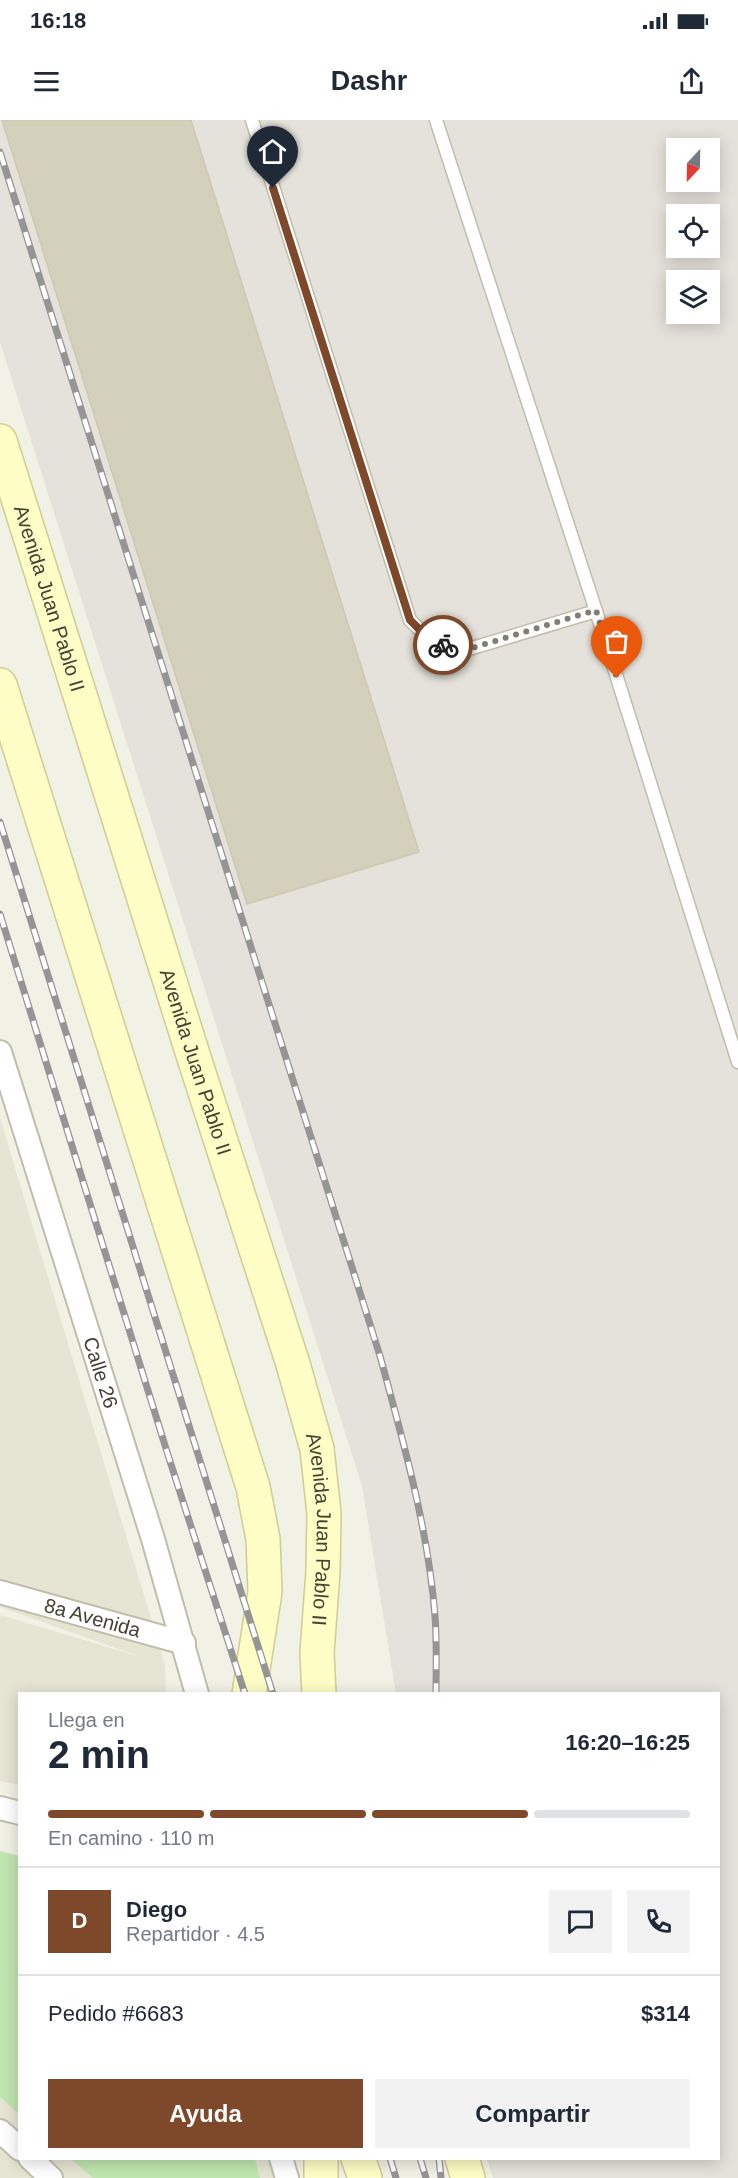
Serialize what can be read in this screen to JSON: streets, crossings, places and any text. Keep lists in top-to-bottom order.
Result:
{
  "streets": {
    "main road": ["Avenida Juan Pablo II"],
    "street": ["Calle 26", "8a Avenida"]
  },
  "crossings": [
    ["Calle 26", "8a Avenida"]
  ],
  "north": "bottom",
  "page": {
    "status": "16:18",
    "header": "Dashr",
    "heading": ["2 min", "Llega en", "16:20–16:25"],
    "panel": [
      "Diego",
      "Repartidor · 4.5",
      "Pedido #6683",
      "$314"
    ],
    "bar": "En camino · 110 m",
    "round": "D",
    "buttons": ["Ayuda", "Compartir"]
  }
}
